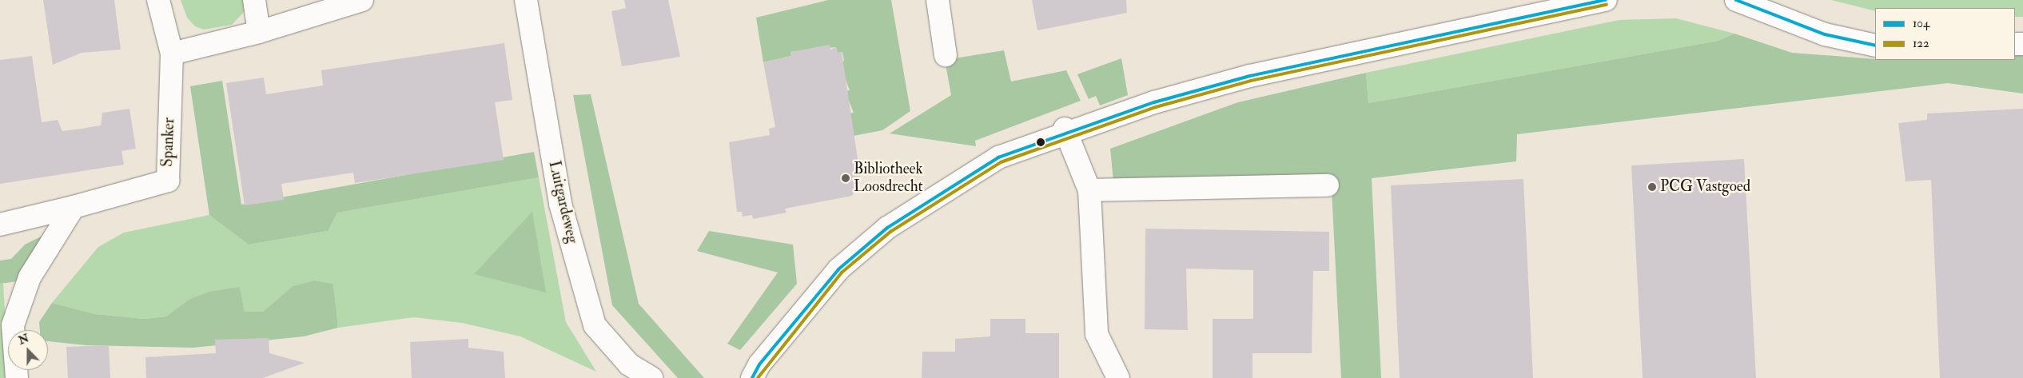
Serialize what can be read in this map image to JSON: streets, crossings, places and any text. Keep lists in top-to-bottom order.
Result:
{
  "streets": {
    "street": ["Spanker", "Luitgardeweg"]
  },
  "places": ["Bibliotheek Loosdrecht", "PCG Vastgoed"],
  "lines": ["transit line 104", "transit line 122"],
  "legend": ["104", "122"],
  "north": "top"
}
